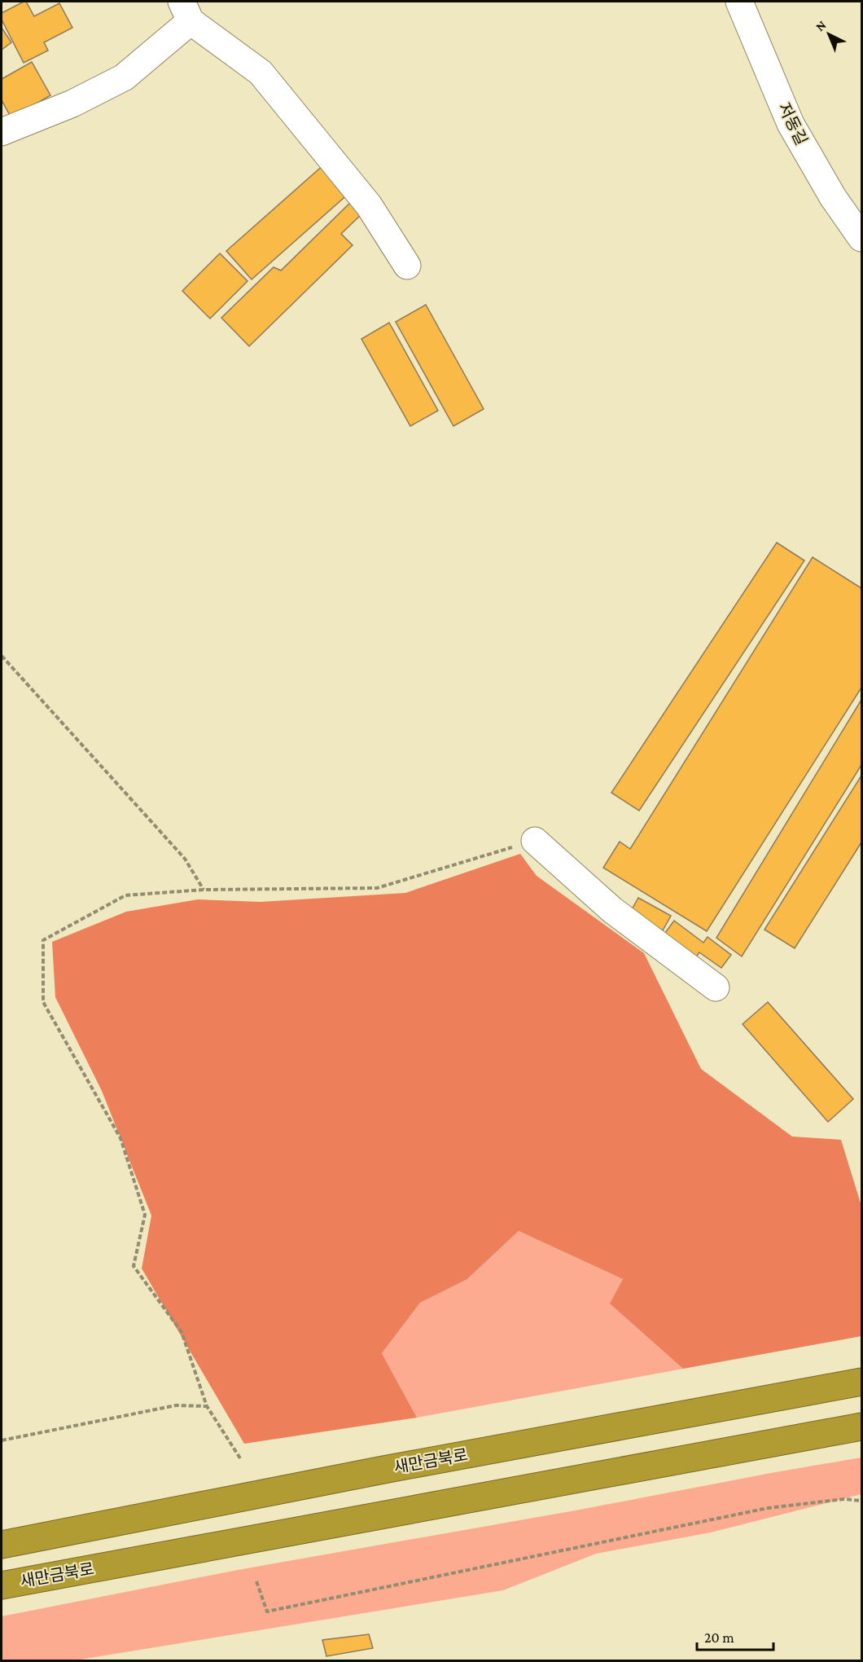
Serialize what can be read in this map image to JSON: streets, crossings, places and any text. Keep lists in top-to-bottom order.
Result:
{
  "streets": {
    "highway": ["새만금북로"],
    "street": ["저동길"]
  },
  "scale_bar": "20 m",
  "north": "top left"
}
